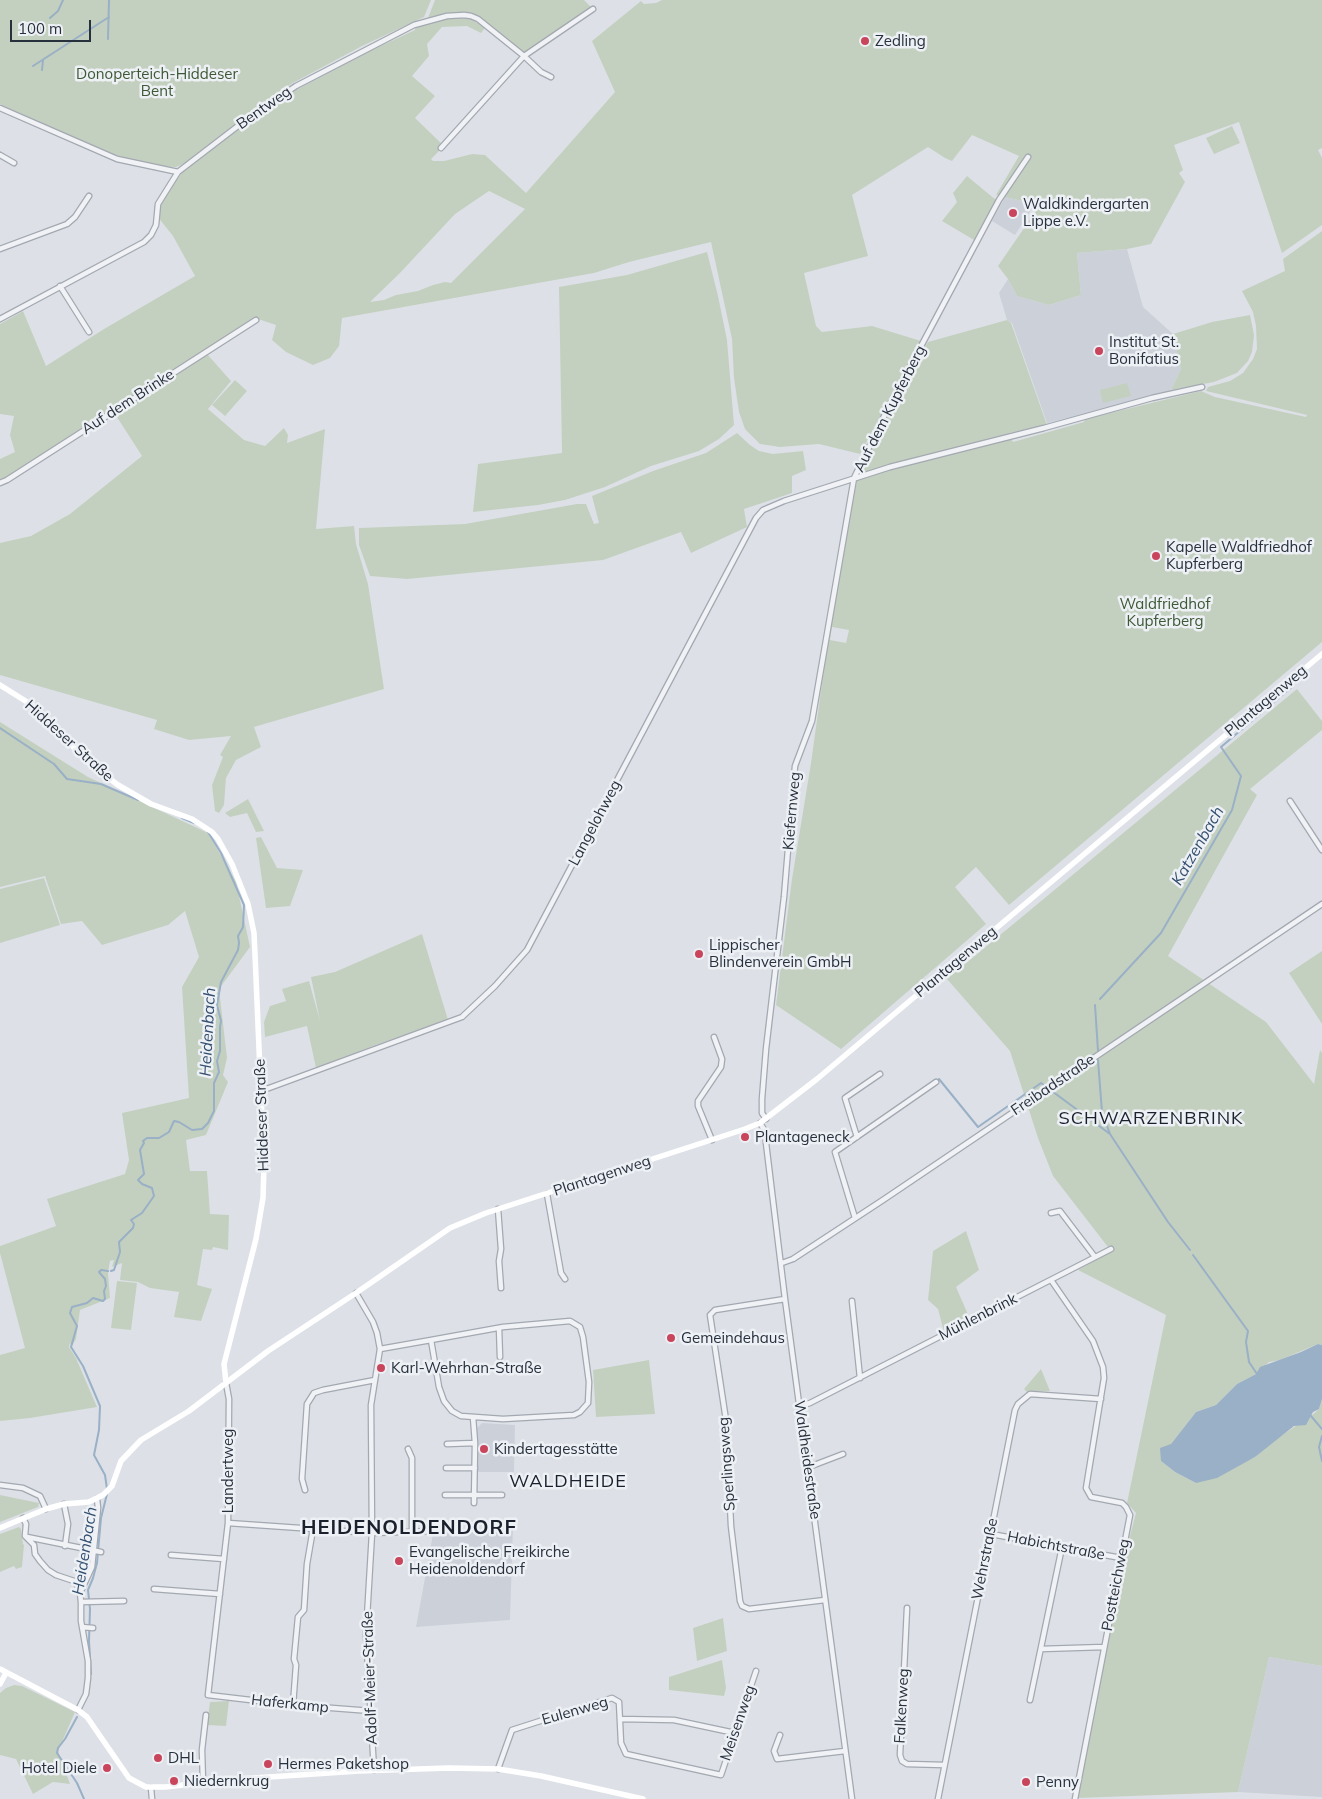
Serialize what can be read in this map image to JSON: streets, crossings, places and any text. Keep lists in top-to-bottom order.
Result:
{
  "streets": {
    "main road": ["Plantagenweg", "Hiddeser Straße"],
    "street": [
      "Bentweg",
      "Auf dem Brinke",
      "Auf dem Kupferberg",
      "Kiefernweg",
      "Langelohweg",
      "Freibadstraße",
      "Mühlenbrink",
      "Waldheidestraße",
      "Sperlingsweg",
      "Landertweg",
      "Habichtstraße",
      "Wehrstraße",
      "Postteichweg",
      "Adolf-Meier-Straße",
      "Haferkamp",
      "Falkenweg",
      "Eulenweg",
      "Meisenweg"
    ]
  },
  "crossings": [
    ["Auf dem Kupferberg", "Kiefernweg"],
    ["Auf dem Kupferberg", "Langelohweg"],
    ["Plantagenweg", "Hiddeser Straße"],
    ["Plantagenweg", "Kiefernweg"],
    ["Plantagenweg", "Waldheidestraße"],
    ["Plantagenweg", "Landertweg"],
    ["Plantagenweg", "Adolf-Meier-Straße"],
    ["Hiddeser Straße", "Langelohweg"],
    ["Hiddeser Straße", "Landertweg"],
    ["Kiefernweg", "Langelohweg"],
    ["Freibadstraße", "Waldheidestraße"],
    ["Mühlenbrink", "Waldheidestraße"],
    ["Waldheidestraße", "Sperlingsweg"],
    ["Landertweg", "Haferkamp"],
    ["Habichtstraße", "Wehrstraße"],
    ["Habichtstraße", "Postteichweg"],
    ["Wehrstraße", "Postteichweg"],
    ["Wehrstraße", "Falkenweg"],
    ["Adolf-Meier-Straße", "Haferkamp"],
    ["Eulenweg", "Meisenweg"]
  ],
  "districts": ["SCHWARZENBRINK", "WALDHEIDE", "HEIDENOLDENDORF"],
  "water": ["Katzenbach", "Heidenbach"],
  "parks": ["Donoperteich-Hiddeser Bent", "Waldfriedhof Kupferberg"],
  "places": [
    "Zedling",
    "Waldkindergarten Lippe e.V.",
    "Institut St. Bonifatius",
    "Kapelle Waldfriedhof Kupferberg",
    "Lippischer Blindenverein GmbH",
    "Plantageneck",
    "Gemeindehaus",
    "Karl-Wehrhan-Straße",
    "Kindertagesstätte",
    "Evangelische Freikirche Heidenoldendorf",
    "DHL",
    "Hermes Paketshop",
    "Hotel Diele",
    "Niedernkrug",
    "Penny"
  ],
  "scale_bar": "100 m"
}
